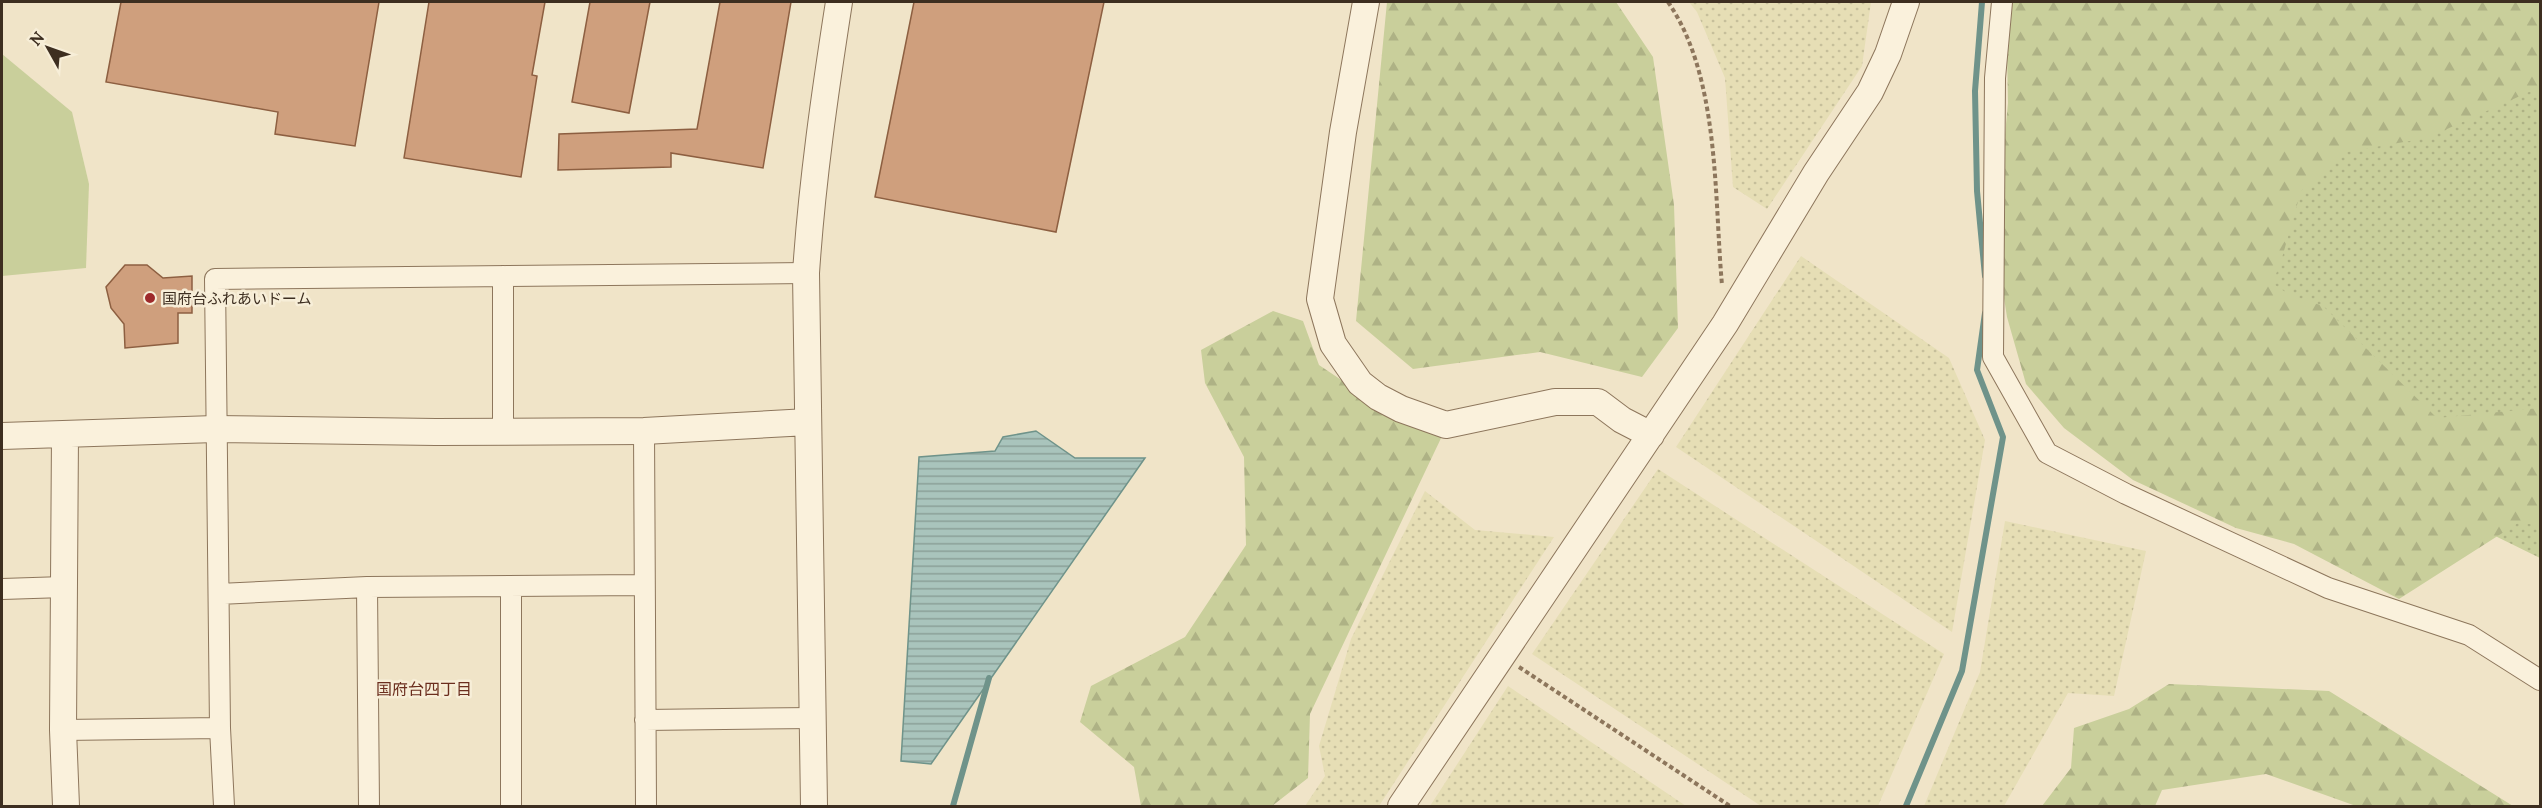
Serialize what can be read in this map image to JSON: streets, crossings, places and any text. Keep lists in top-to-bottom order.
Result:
{
  "districts": ["国府台四丁目"],
  "places": ["国府台ふれあいドーム"],
  "north": "top left"
}
